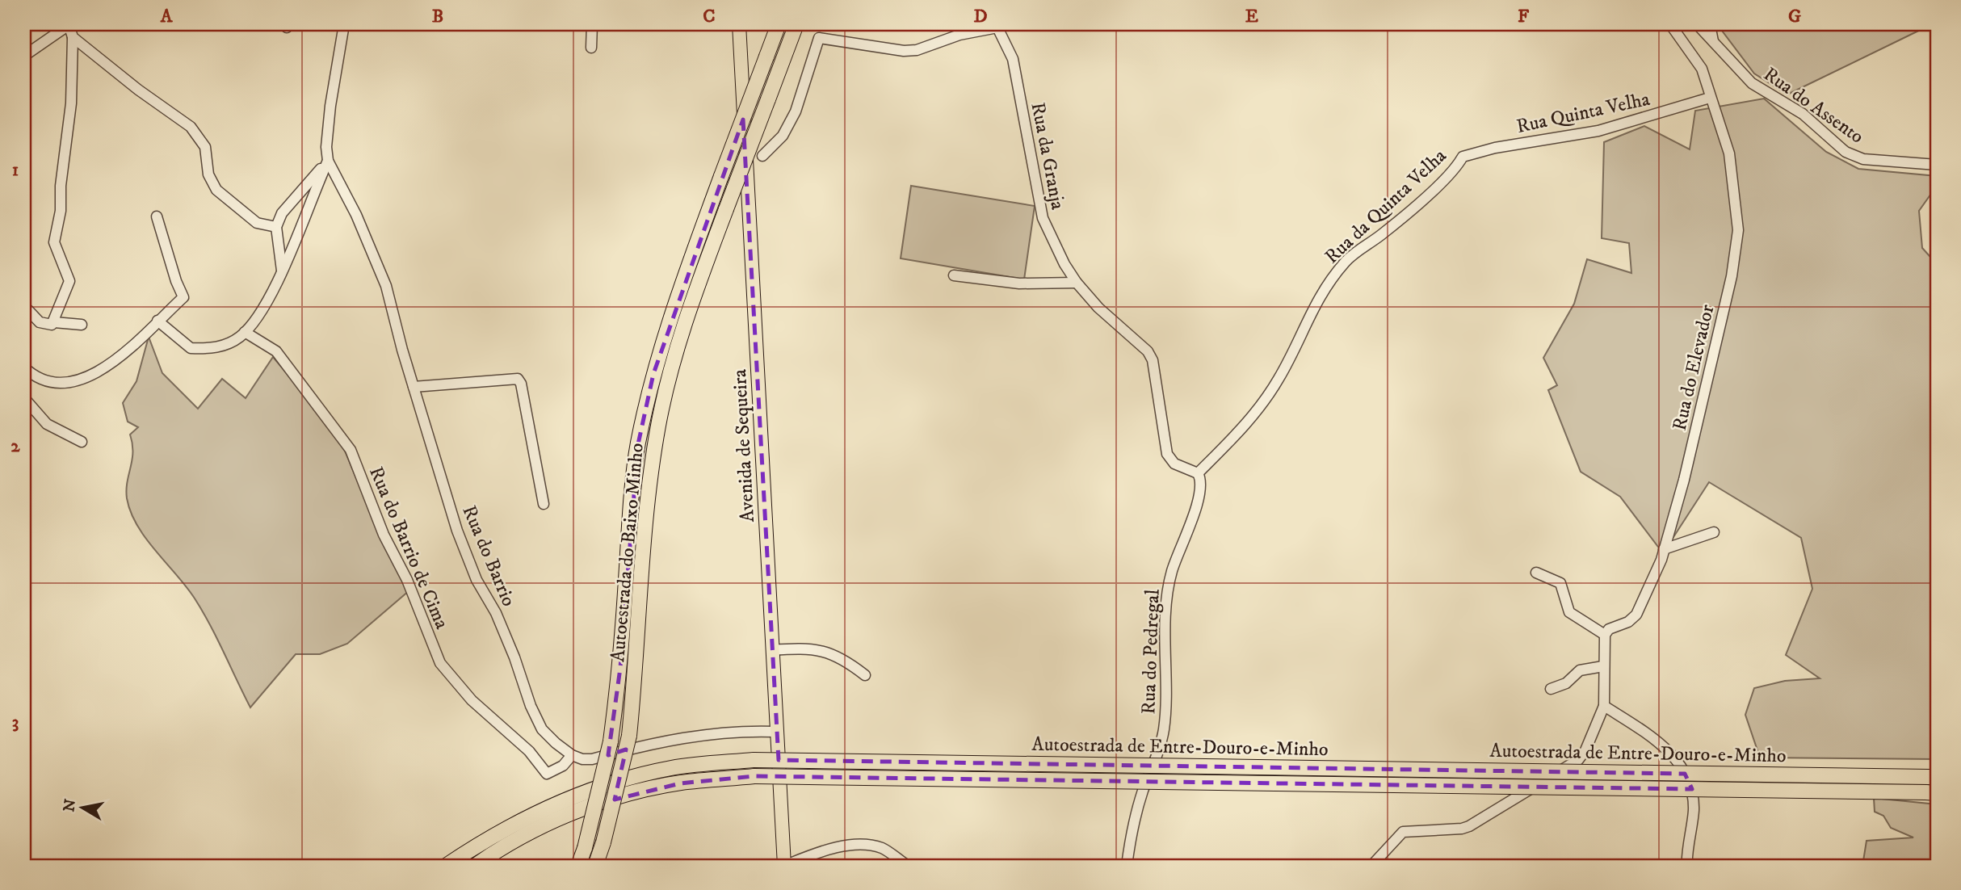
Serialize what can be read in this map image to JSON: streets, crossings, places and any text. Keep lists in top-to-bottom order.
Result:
{
  "streets": {
    "highway": ["Autoestrada do Baixo Minho", "Autoestrada de Entre-Douro-e-Minho"],
    "main road": ["Avenida de Sequeira"],
    "street": [
      "Rua do Assento",
      "Rua Quinta Velha",
      "Rua da Granja",
      "Rua da Quinta Velha",
      "Rua do Elevador",
      "Rua do Barrio de Cima",
      "Rua do Barrio",
      "Rua do Pedregal"
    ]
  },
  "crossings": [
    ["Rua Quinta Velha", "Rua da Quinta Velha"],
    ["Rua Quinta Velha", "Rua do Elevador"],
    ["Rua da Granja", "Rua da Quinta Velha"],
    ["Rua da Granja", "Rua do Pedregal"],
    ["Rua da Quinta Velha", "Rua do Pedregal"],
    ["Rua do Barrio de Cima", "Rua do Barrio"]
  ],
  "north": "left",
  "grid": {
    "columns": [
      "A",
      "B",
      "C",
      "D",
      "E",
      "F",
      "G"
    ],
    "rows": ["1", "2", "3"]
  }
}
